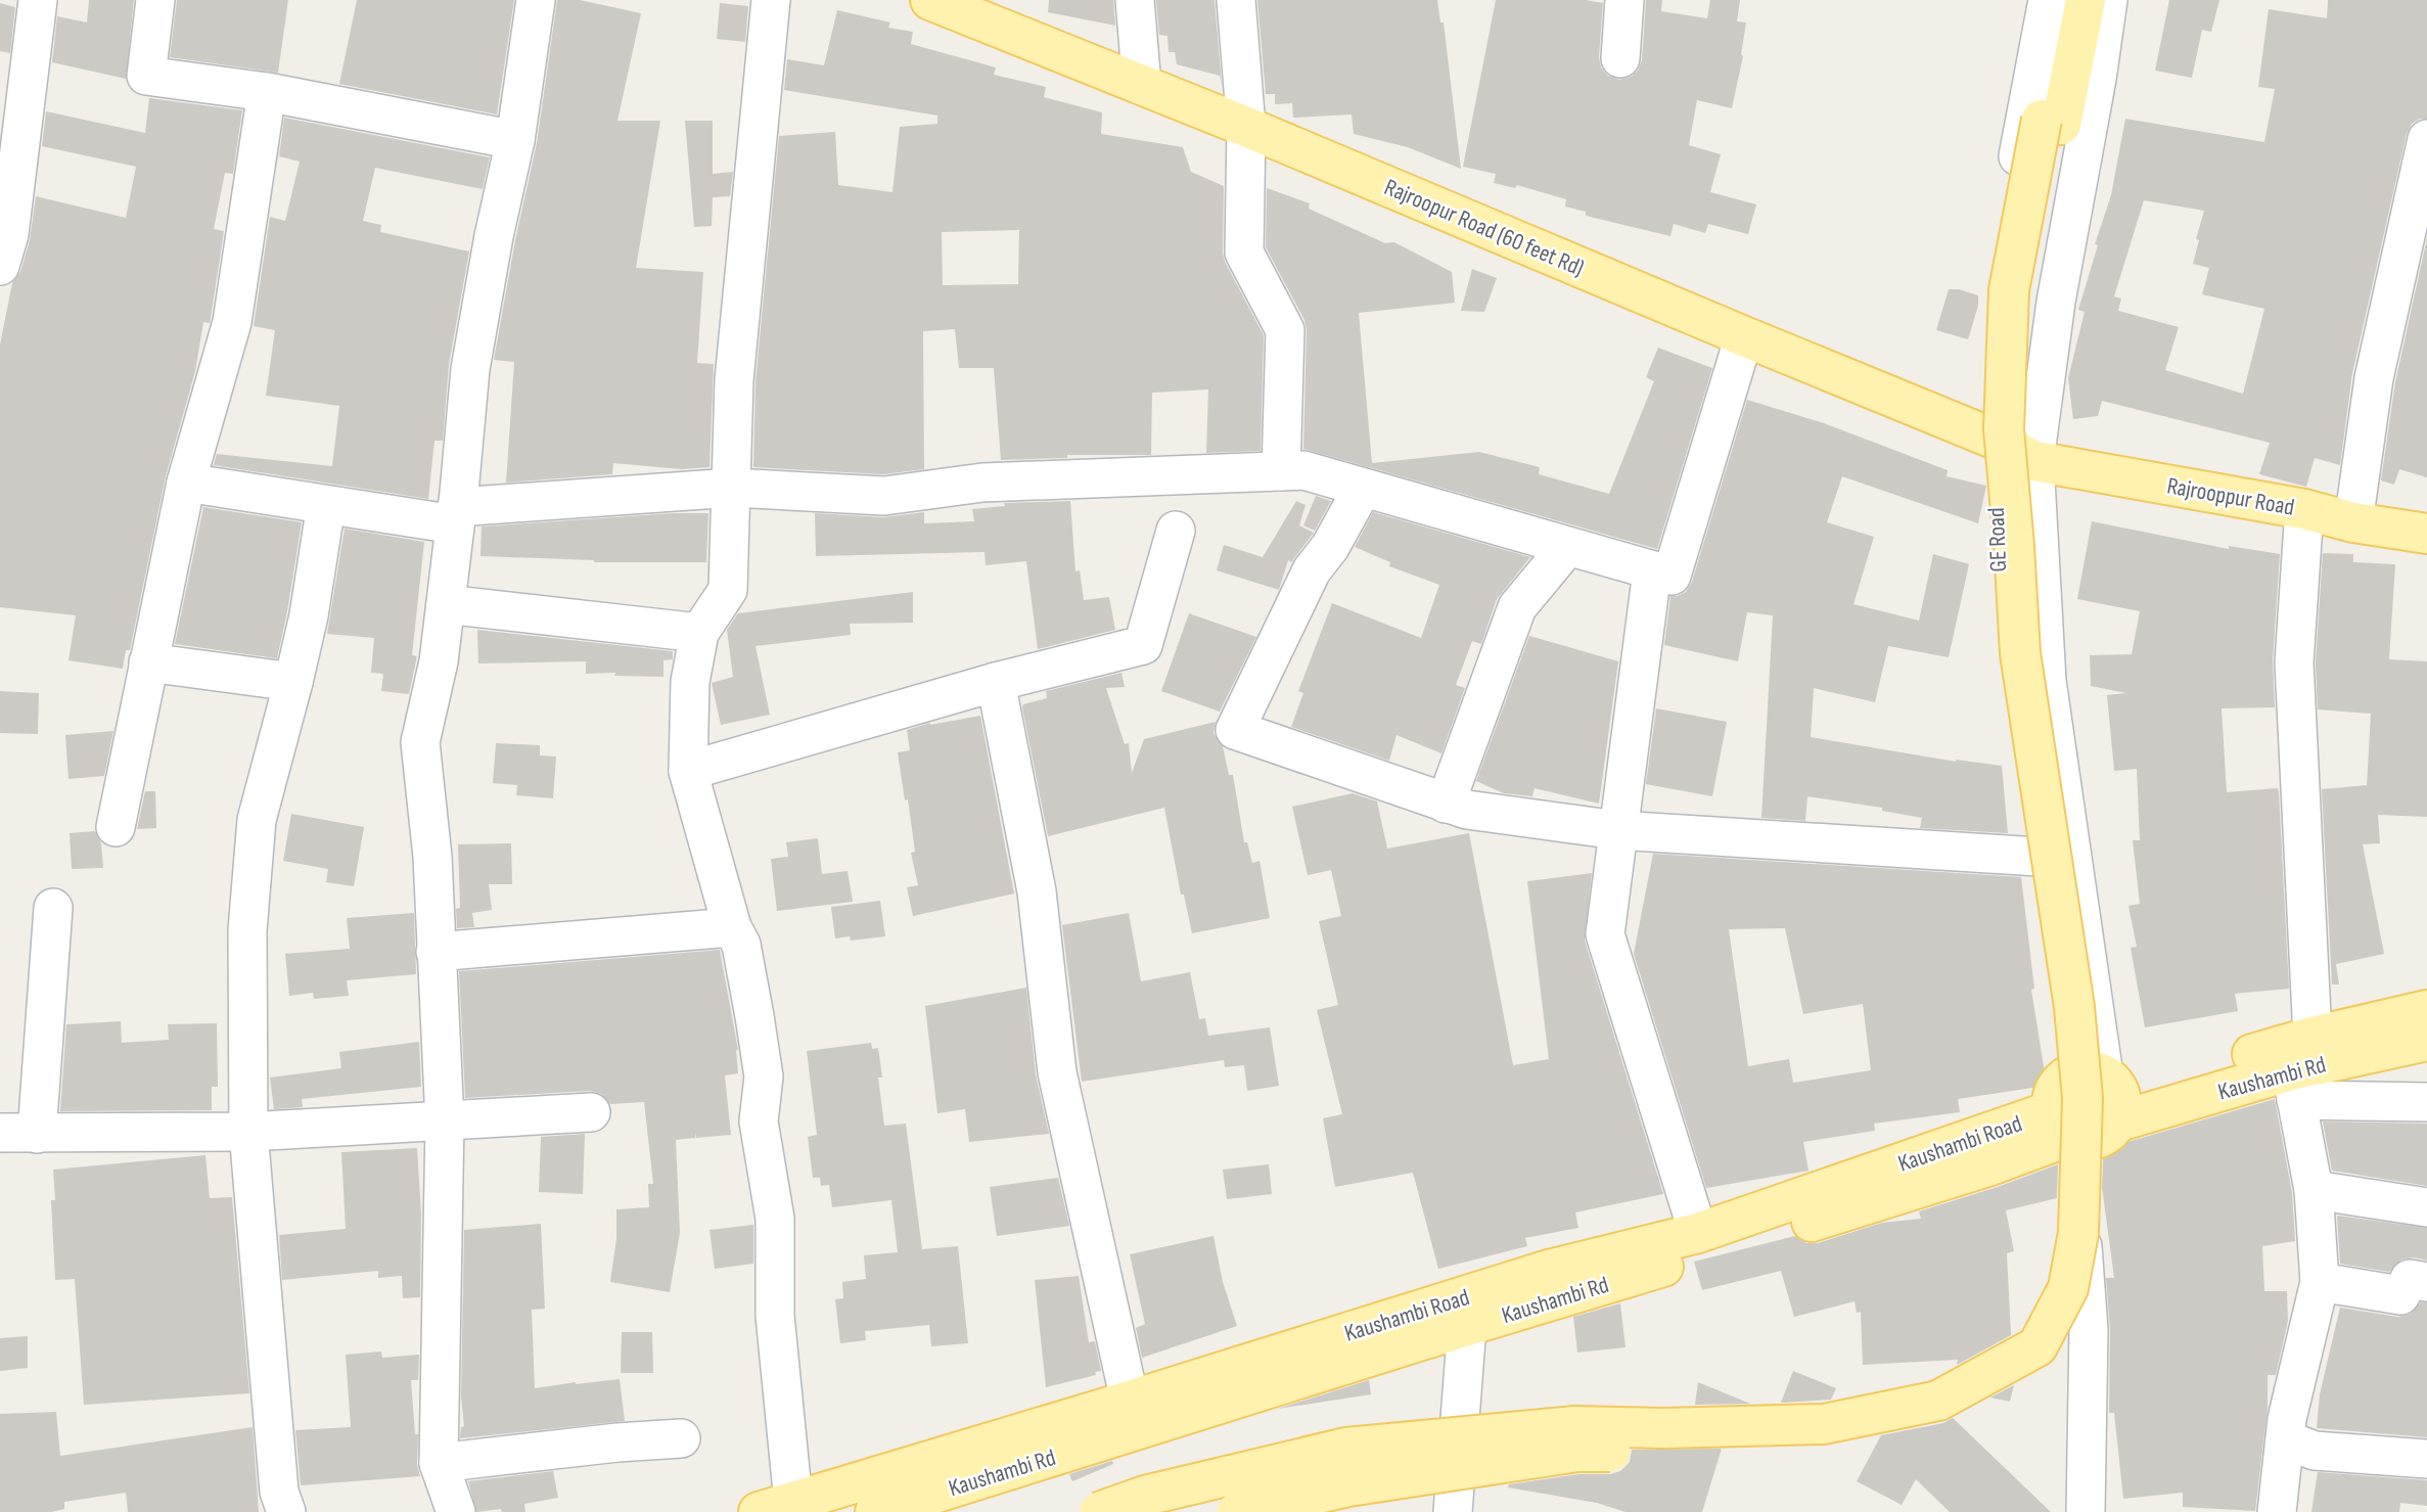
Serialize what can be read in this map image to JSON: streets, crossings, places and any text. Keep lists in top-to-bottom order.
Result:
{
  "streets": {
    "main road": [
      "Rajroopur Road (60 feet Rd)",
      "Rajrooppur Road",
      "Kaushambi Rd",
      "Kaushambi Road"
    ],
    "street": ["GE Road"]
  },
  "crossings": [
    ["Rajroopur Road (60 feet Rd)", "Rajrooppur Road"],
    ["Rajroopur Road (60 feet Rd)", "GE Road"],
    ["Rajrooppur Road", "GE Road"],
    ["GE Road", "Kaushambi Rd"],
    ["GE Road", "Kaushambi Road"],
    ["Kaushambi Rd", "Kaushambi Road"]
  ]
}
